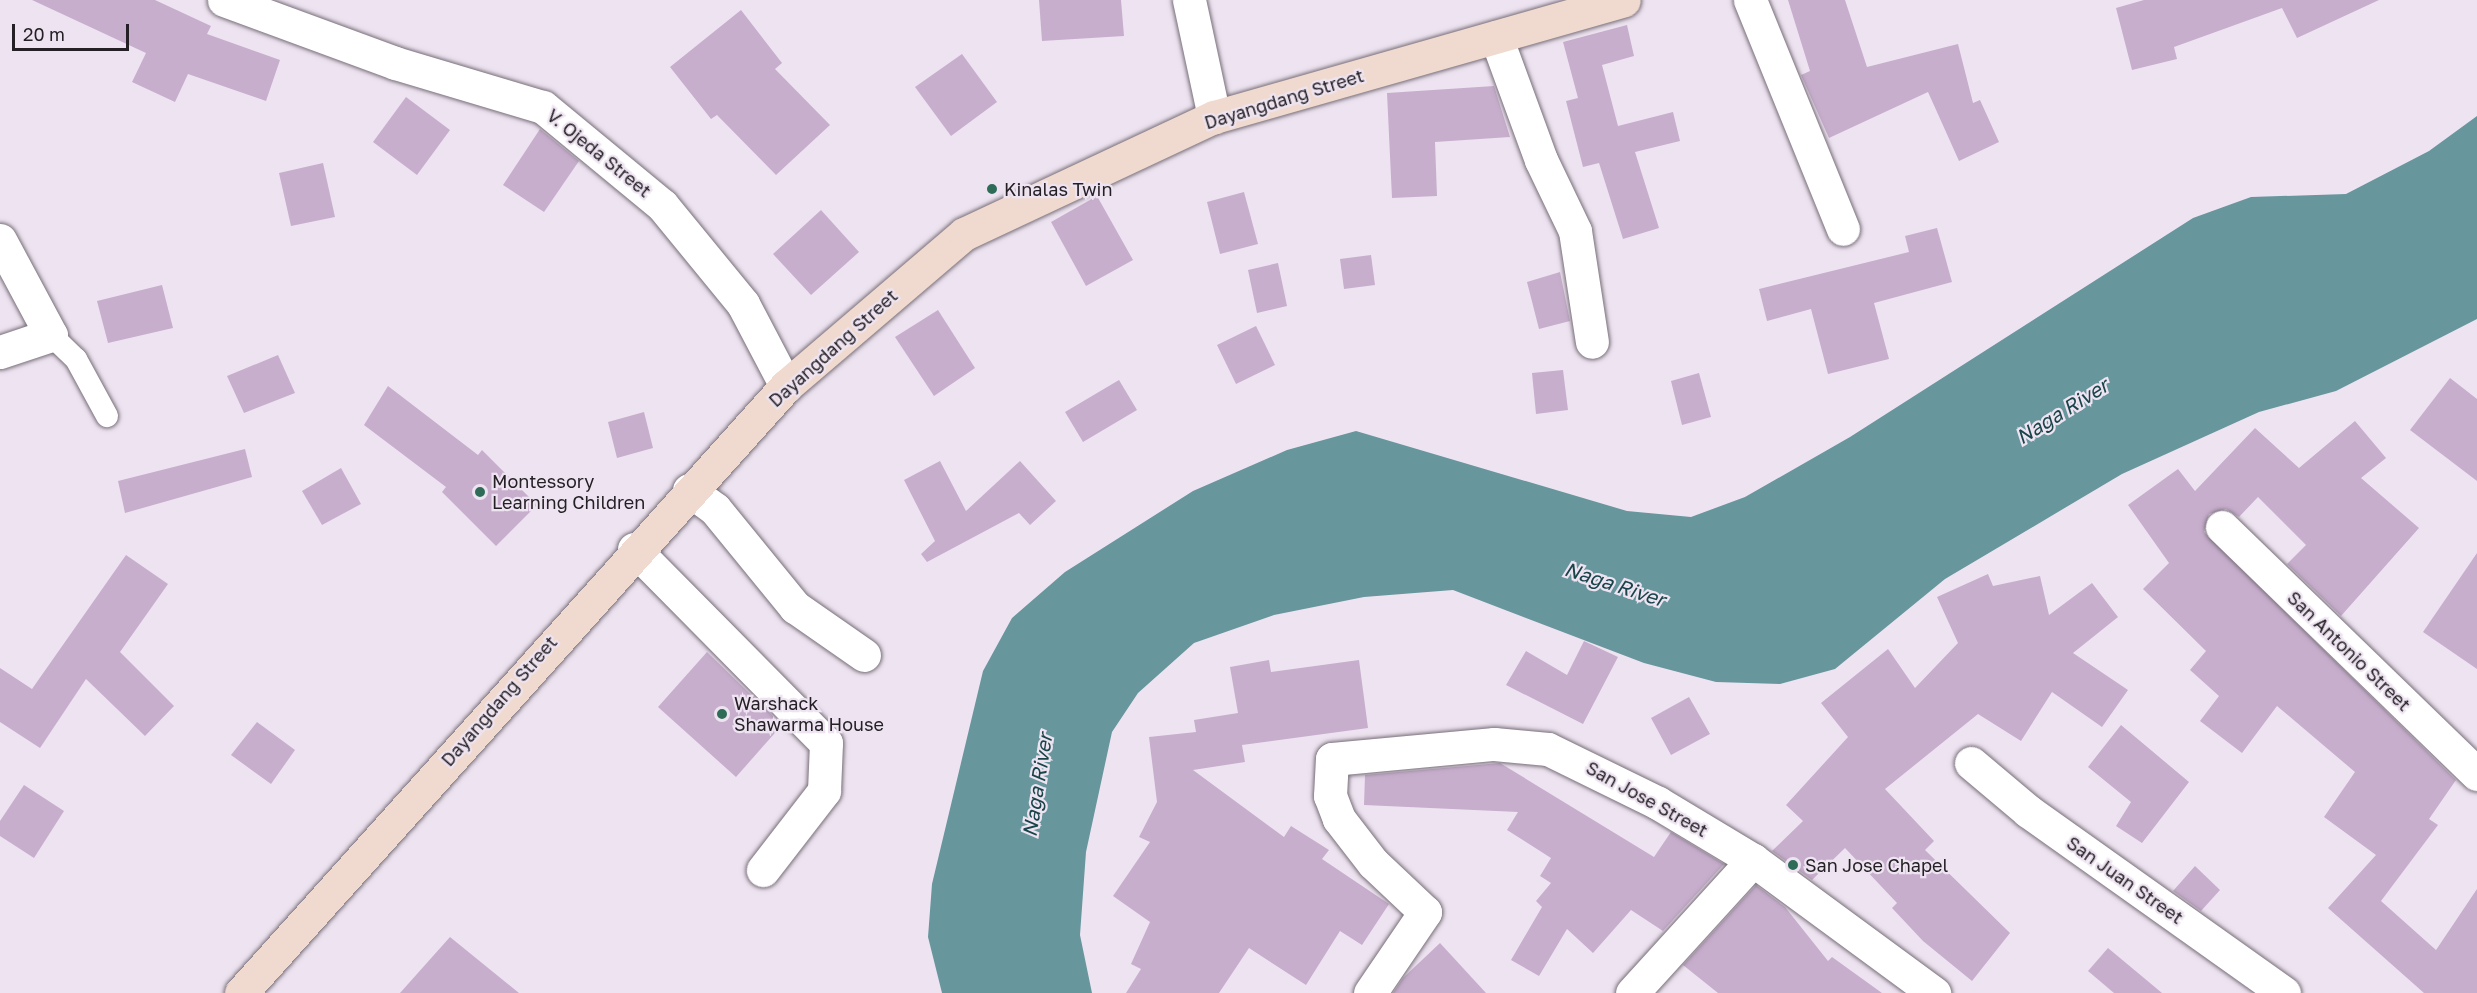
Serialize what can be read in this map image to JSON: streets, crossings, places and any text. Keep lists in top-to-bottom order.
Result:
{
  "streets": {
    "main road": ["Dayangdang Street"],
    "street": [
      "V. Ojeda Street",
      "San Antonio Street",
      "San Jose Street",
      "San Juan Street"
    ]
  },
  "crossings": [
    ["Dayangdang Street", "V. Ojeda Street"]
  ],
  "water": ["Naga River"],
  "places": [
    "Kinalas Twin",
    "Montessory Learning Children",
    "Warshack Shawarma House",
    "San Jose Chapel"
  ],
  "scale_bar": "20 m"
}
